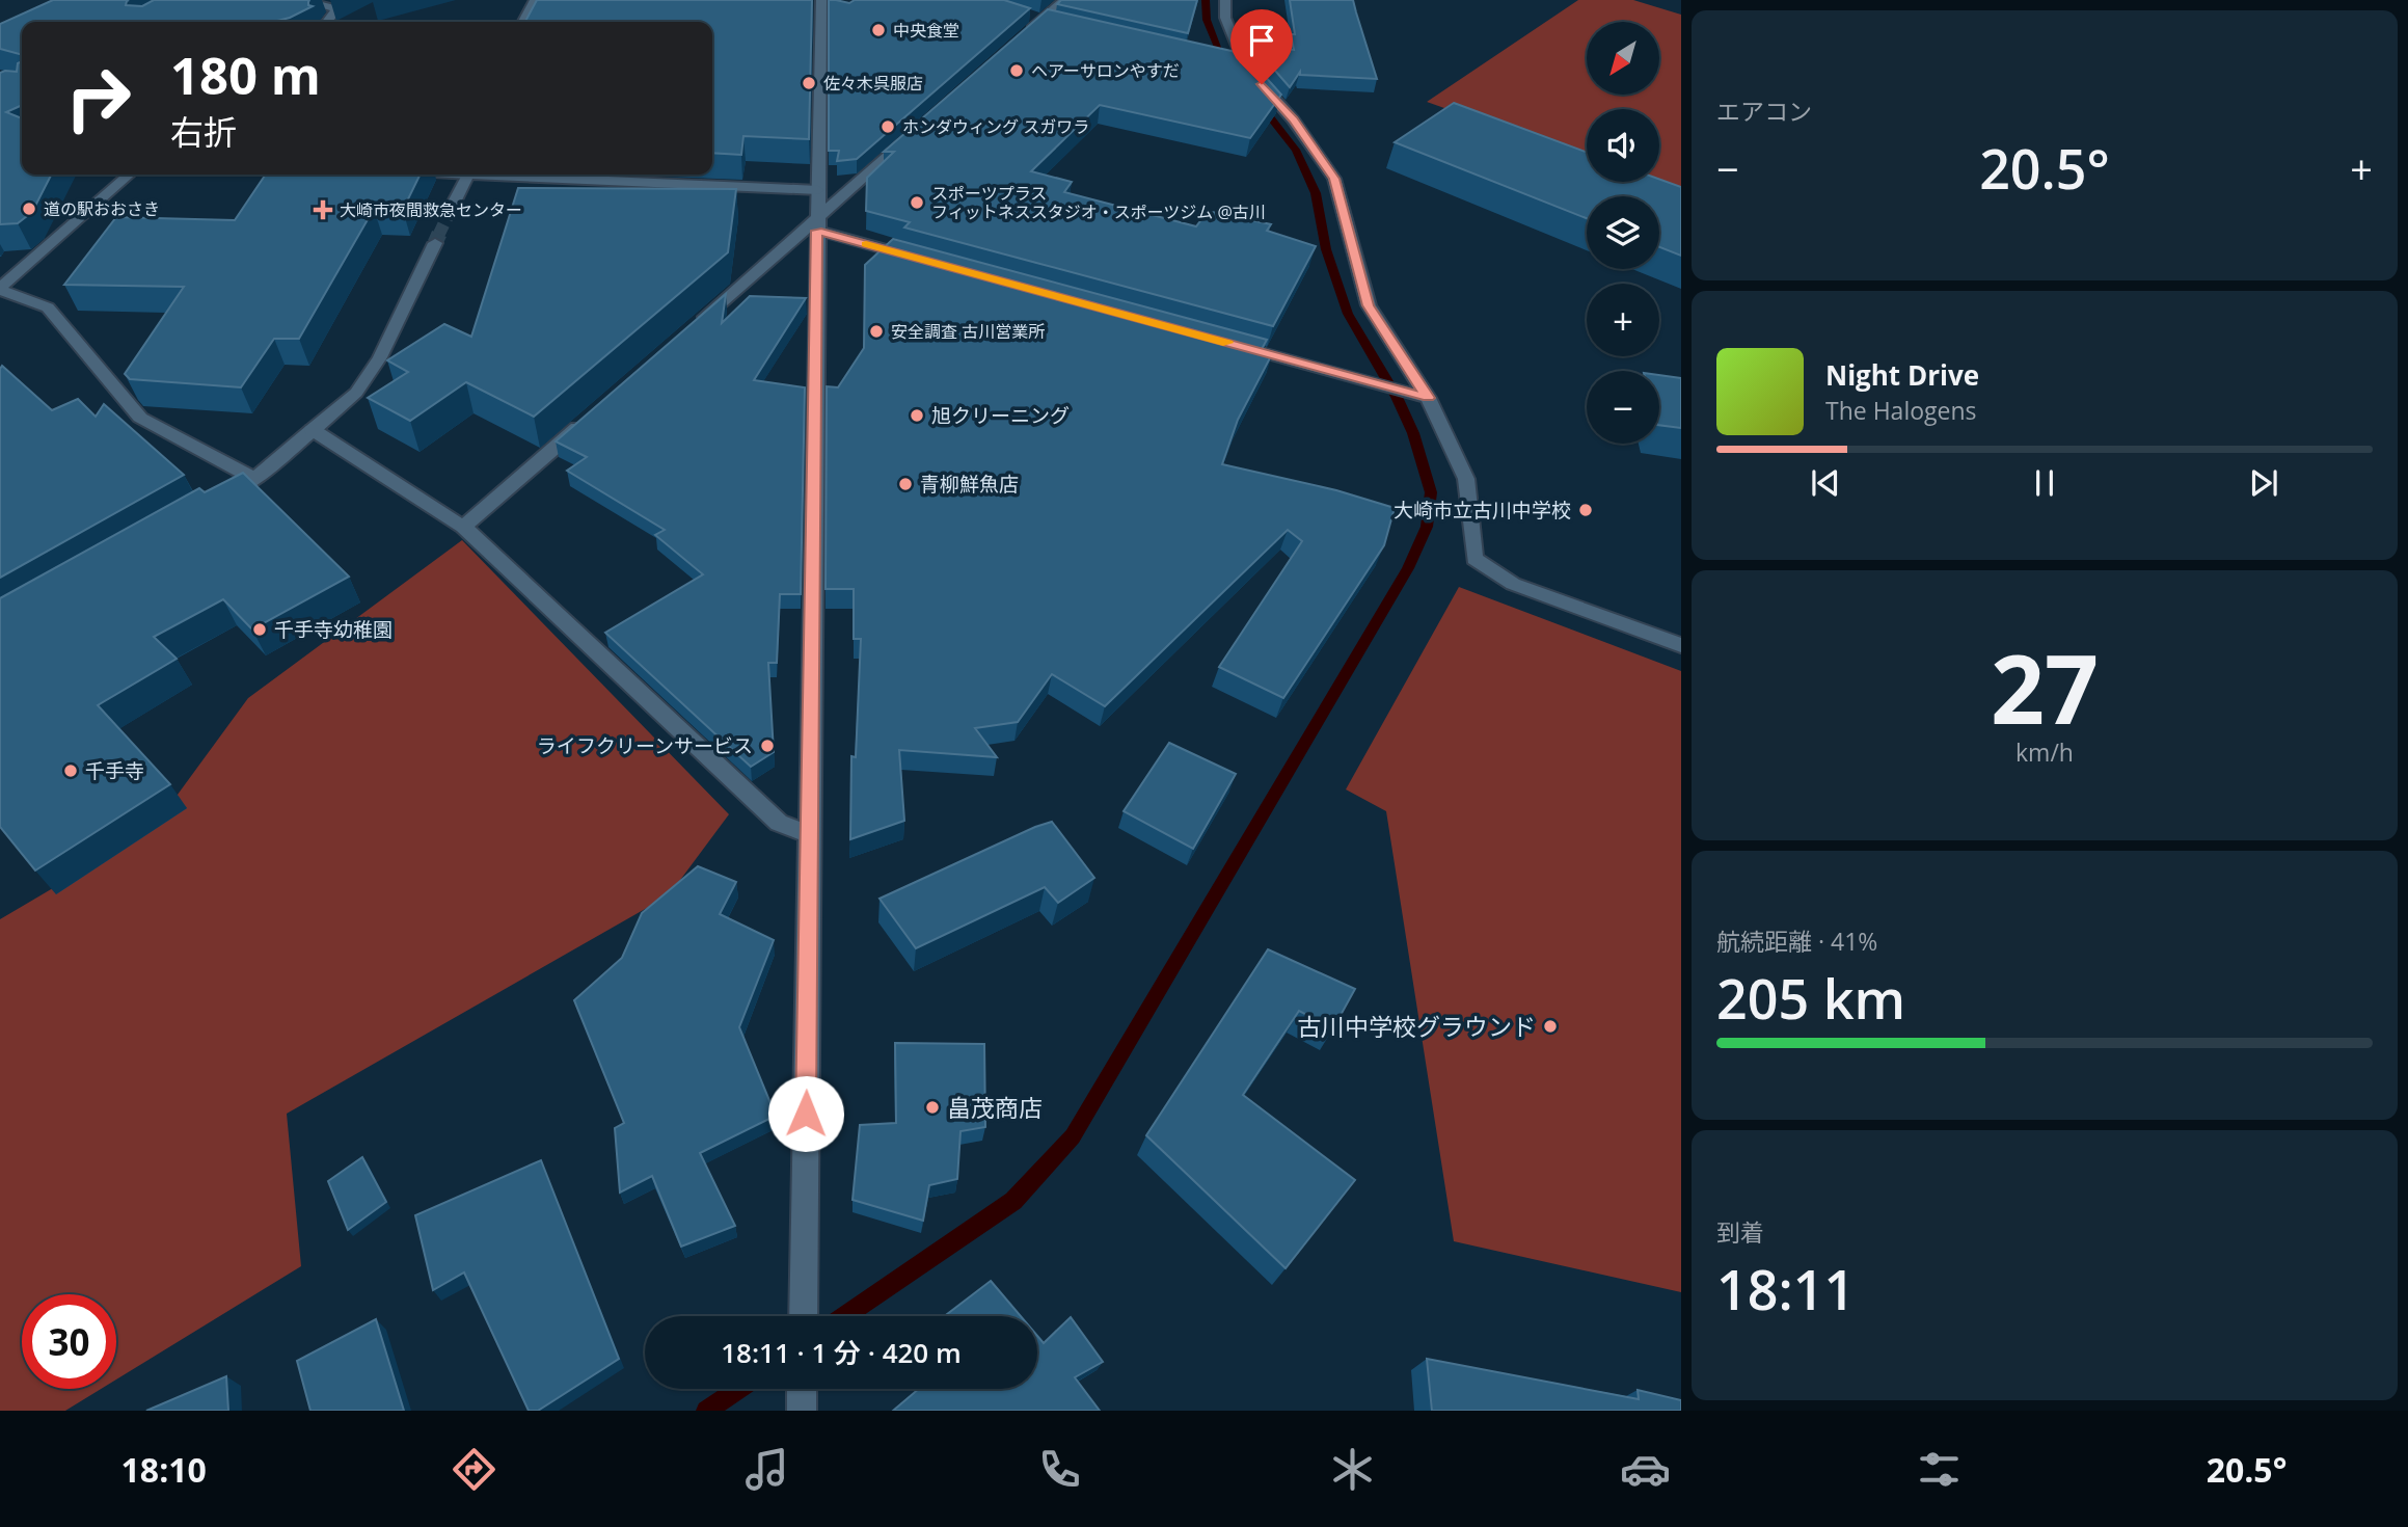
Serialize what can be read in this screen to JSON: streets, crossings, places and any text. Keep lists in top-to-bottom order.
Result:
{
  "places": {
    "other": [
      "中央食堂",
      "ヘアーサロンやすだ",
      "佐々木呉服店",
      "ホンダウィング スガワラ",
      "スポーツプラス フィットネススタジオ・スポーツジム @古川",
      "道の駅おおさき",
      "安全調査 古川営業所",
      "旭クリーニング",
      "青柳鮮魚店",
      "大崎市立古川中学校",
      "千手寺幼稚園",
      "ライフクリーンサービス",
      "千手寺",
      "古川中学校グラウンド",
      "畠茂商店"
    ],
    "health": ["大崎市夜間救急センター"]
  },
  "north": "bottom left",
  "page": {
    "tile": [
      "エアコン",
      ["27", "km/h"],
      ["航続距離 · 41%", "205 km"],
      ["到着", "18:11"]
    ],
    "map_buttons": ["+", "−"],
    "turn": ["180 m", "右折"],
    "heat": ["−", "20.5°", "+"],
    "song": ["Night Drive", "The Halogens"],
    "limit": "30",
    "trip": "18:11 · 1 分 · 420 m",
    "tabs": ["18:10", "20.5°"]
  }
}
